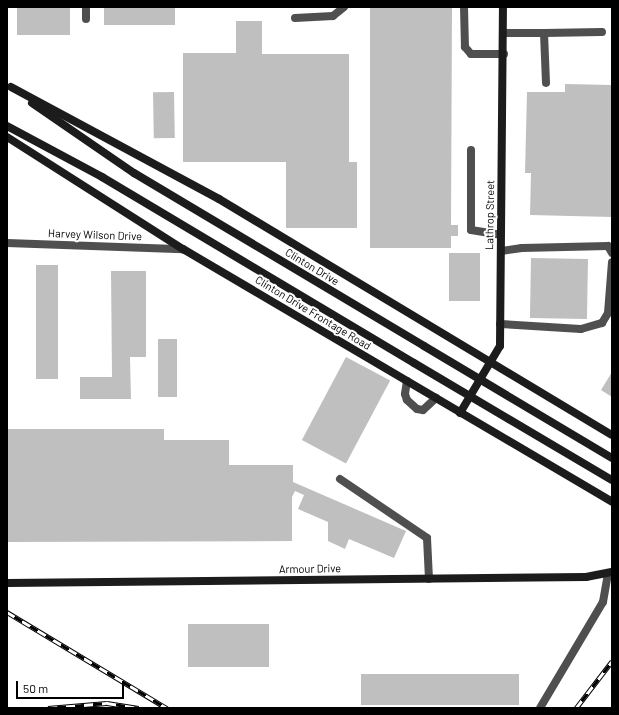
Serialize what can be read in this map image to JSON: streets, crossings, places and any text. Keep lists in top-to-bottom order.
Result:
{
  "streets": {
    "street": [
      "Lathrop Street",
      "Harvey Wilson Drive",
      "Clinton Drive",
      "Clinton Drive Frontage Road",
      "Armour Drive"
    ]
  },
  "crossings": [
    ["Lathrop Street", "Clinton Drive Frontage Road"],
    ["Harvey Wilson Drive", "Clinton Drive Frontage Road"]
  ],
  "scale_bar": "50 m"
}
